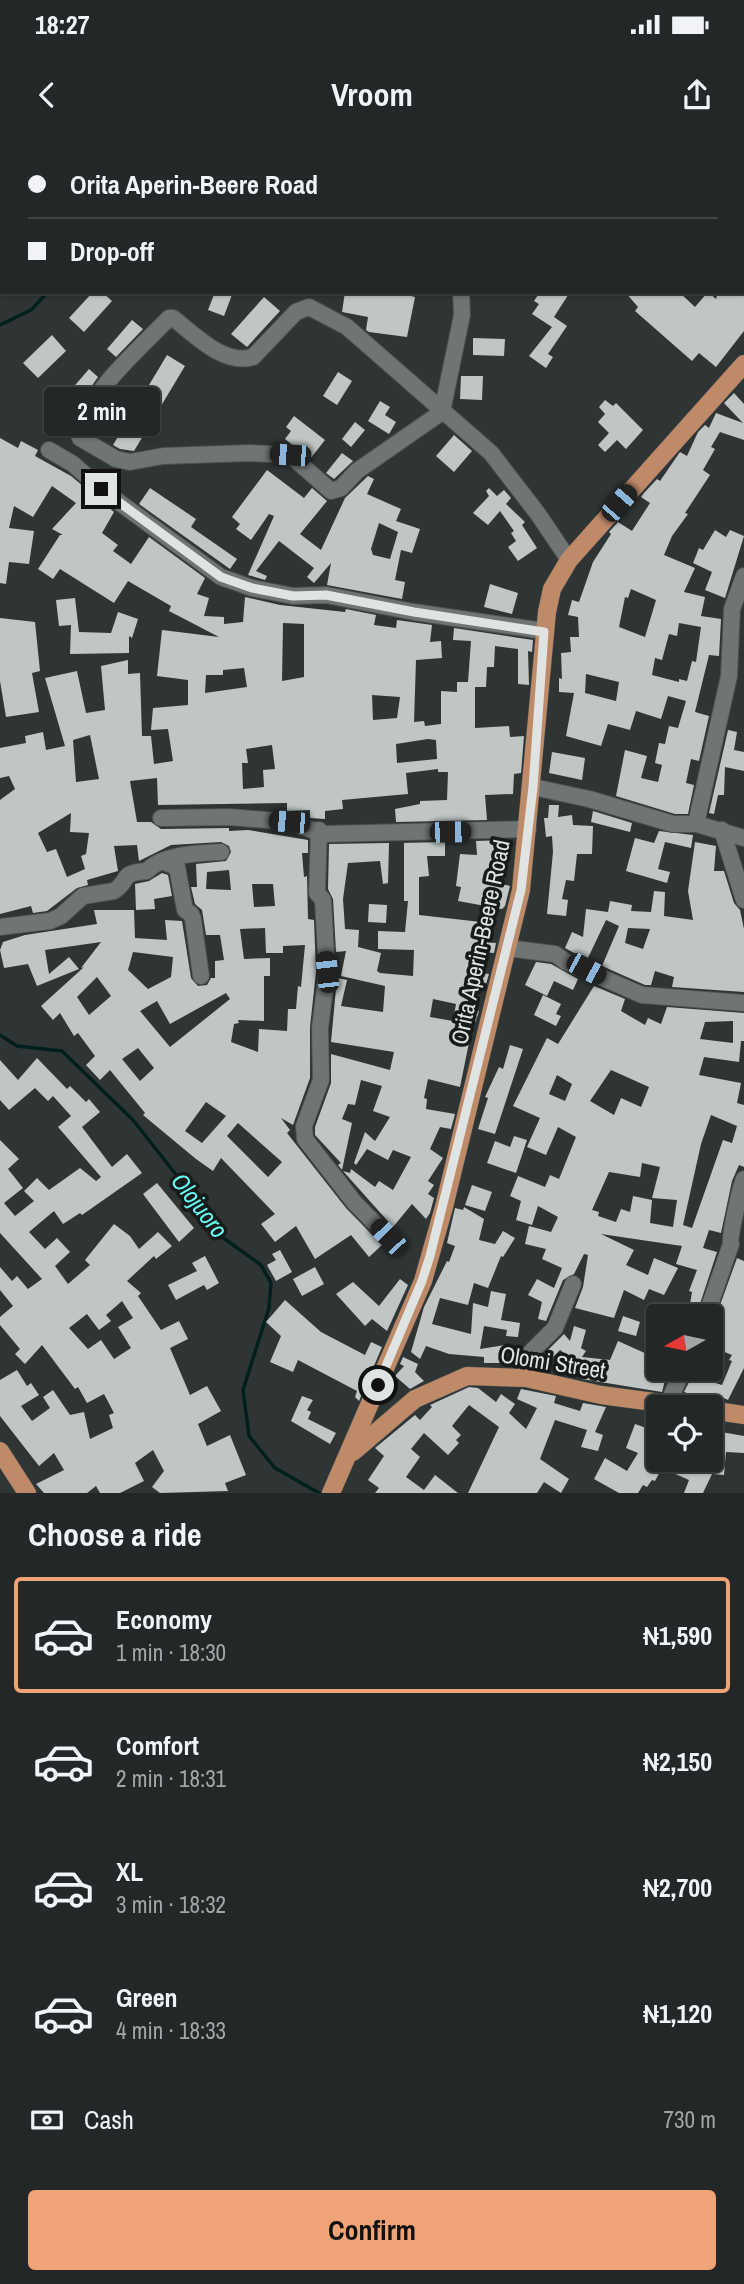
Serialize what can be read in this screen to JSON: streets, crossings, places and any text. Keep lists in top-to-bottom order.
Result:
{
  "streets": {
    "main road": ["Orita Aperin-Beere Road", "Olomi Street"]
  },
  "crossings": [
    ["Orita Aperin-Beere Road", "Olomi Street"]
  ],
  "water": ["Olojuoro"],
  "north": "left",
  "page": {
    "status": "18:27",
    "header": "Vroom",
    "banner": ["Orita Aperin-Beere Road", "Drop-off"],
    "bubble": "2 min",
    "heading": "Choose a ride",
    "list": [
      {
        "name": "Economy",
        "note": "1 min · 18:30",
        "value": "₦1,590"
      },
      {
        "name": "Comfort",
        "note": "2 min · 18:31",
        "value": "₦2,150"
      },
      {
        "name": "XL",
        "note": "3 min · 18:32",
        "value": "₦2,700"
      },
      {
        "name": "Green",
        "note": "4 min · 18:33",
        "value": "₦1,120"
      }
    ],
    "pay": ["Cash", "730 m"],
    "buttons": "Confirm"
  }
}
